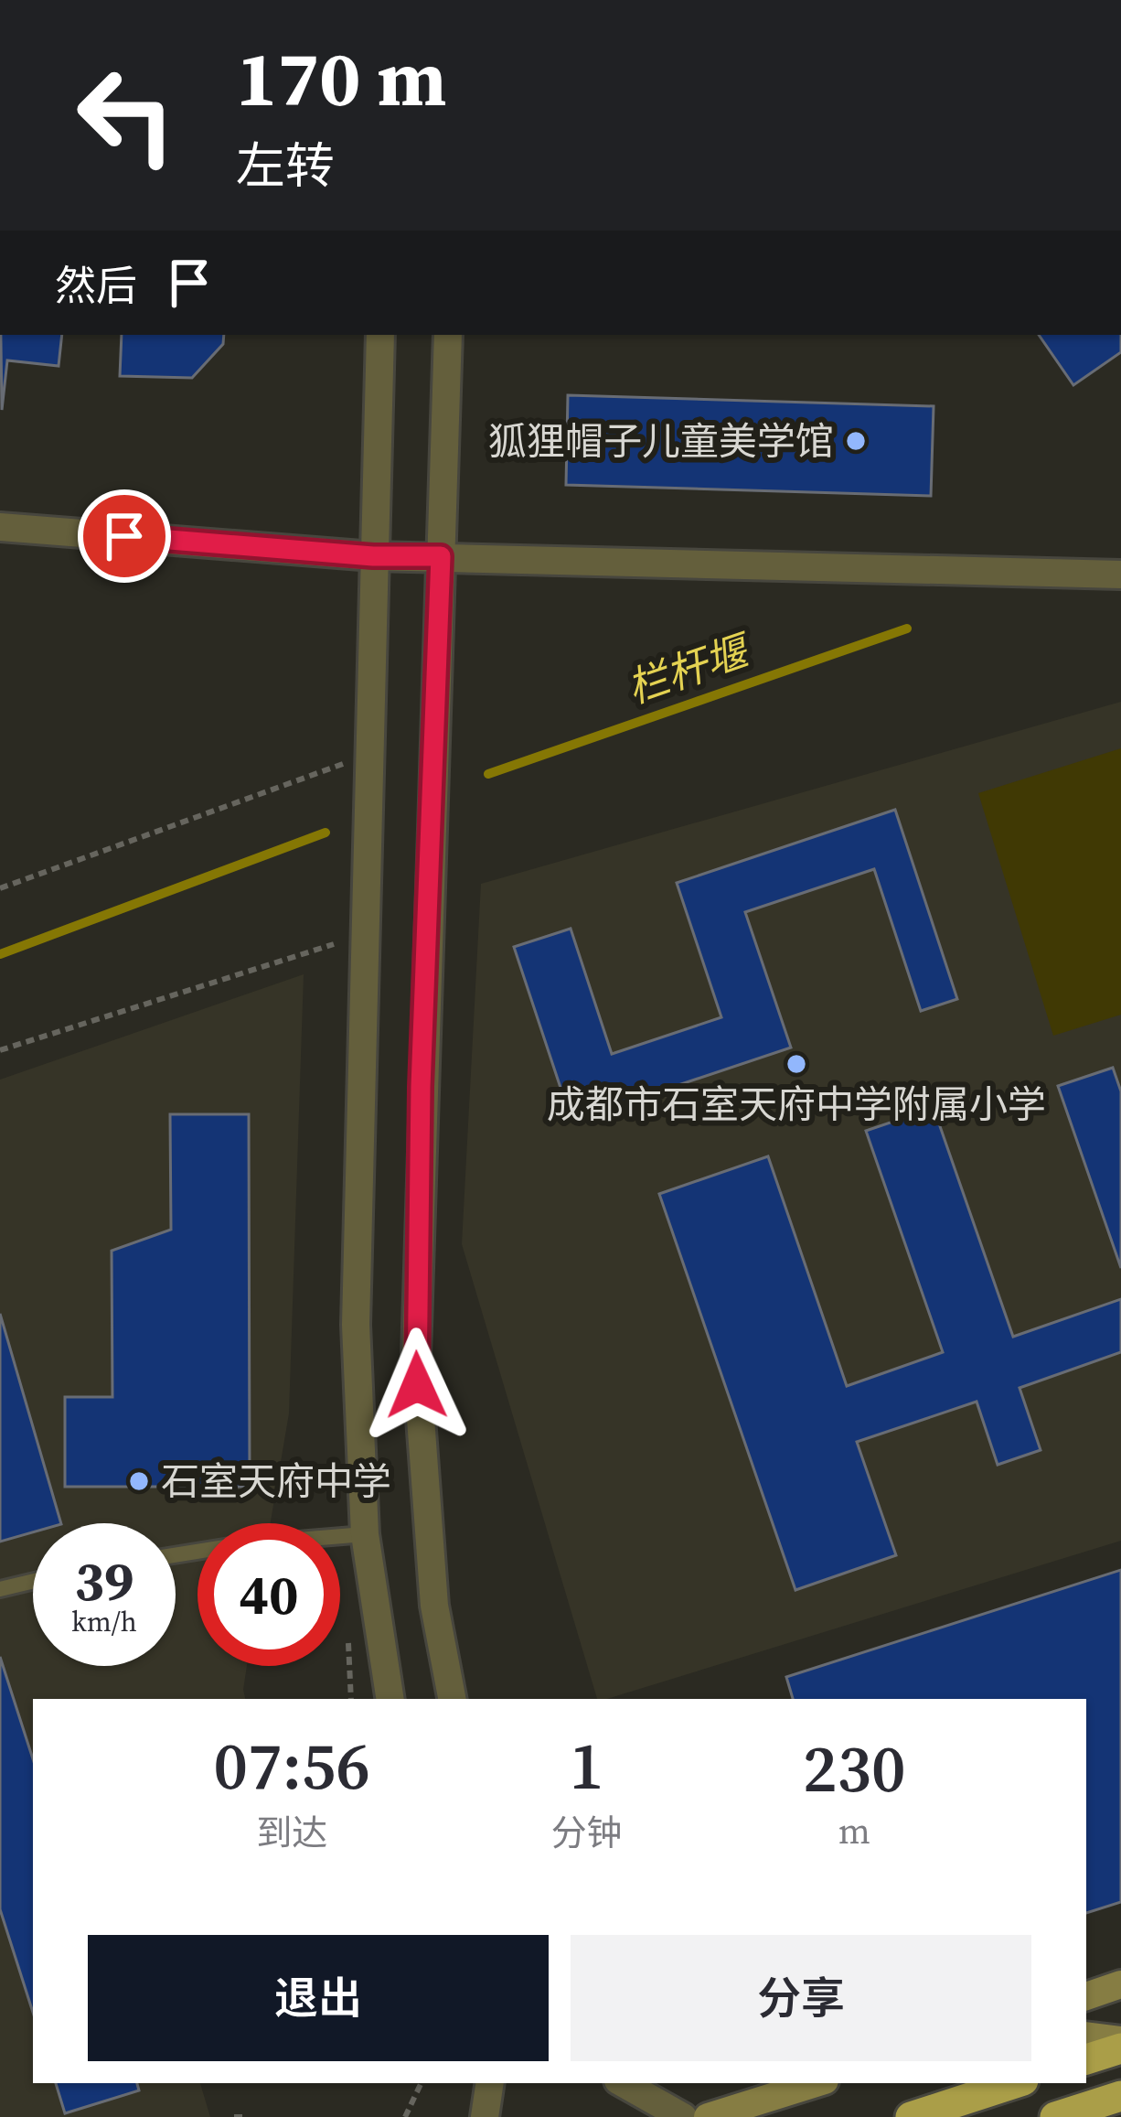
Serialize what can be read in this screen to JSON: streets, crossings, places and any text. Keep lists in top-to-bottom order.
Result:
{
  "water": ["栏杆堰"],
  "places": ["狐狸帽子儿童美学馆", "成都市石室天府中学附属小学", "石室天府中学"],
  "page": {
    "turn": ["170 m", "左转"],
    "then": "然后",
    "speed": "39 km/h",
    "limit": "40",
    "eta": [
      "07:56",
      "到达",
      "1",
      "分钟",
      "230",
      "m"
    ],
    "buttons": ["退出", "分享"]
  }
}
